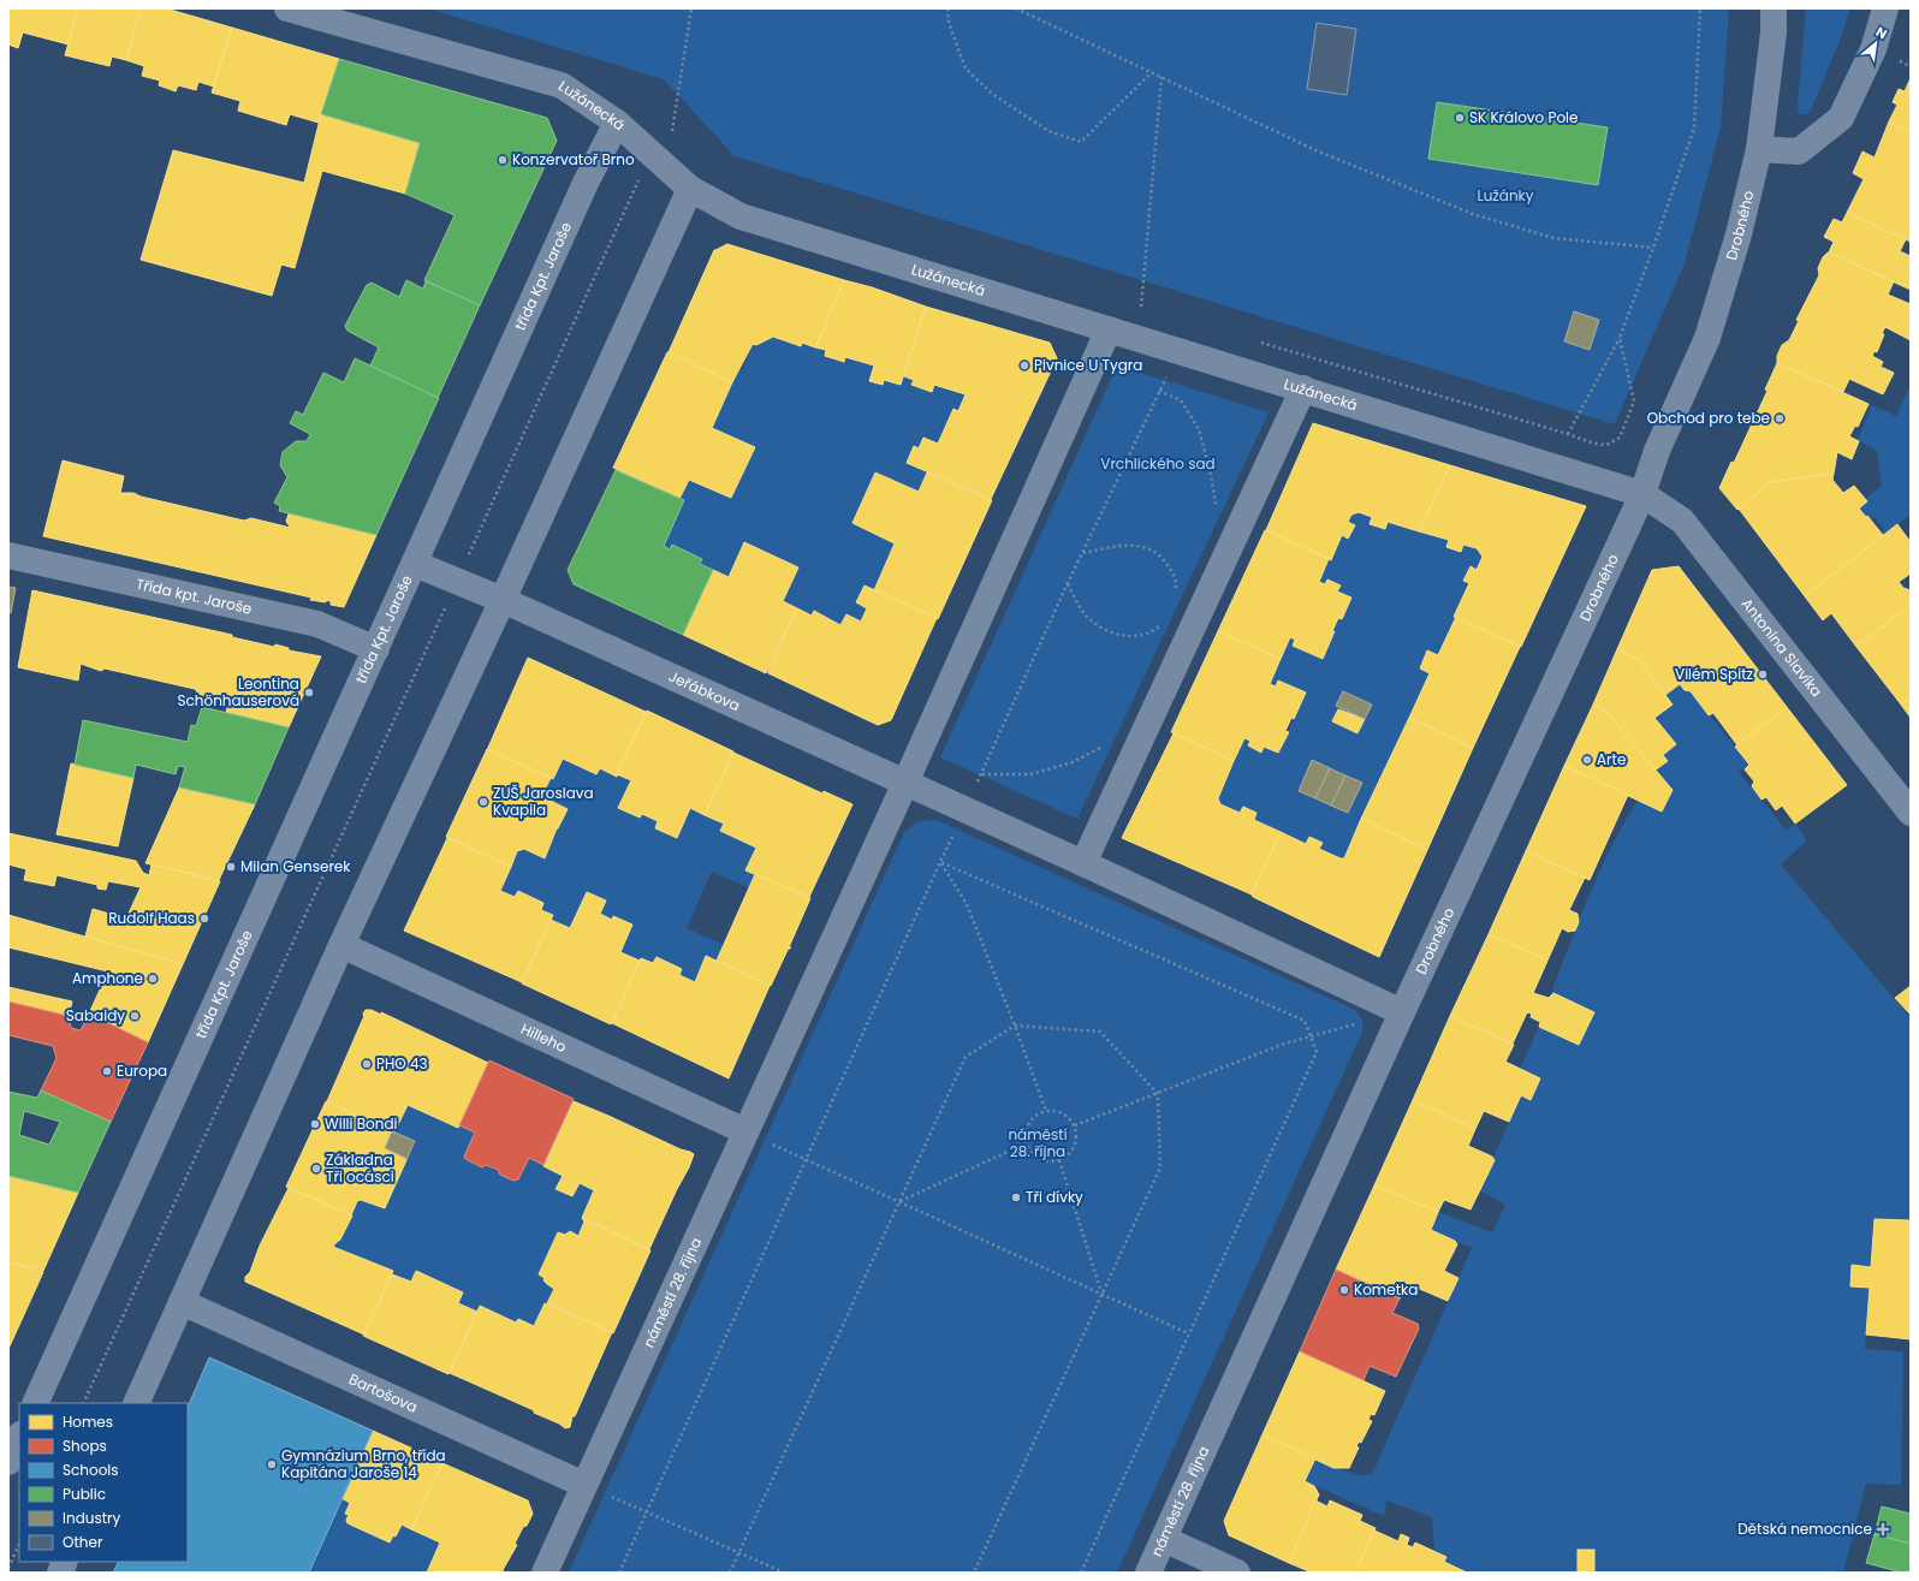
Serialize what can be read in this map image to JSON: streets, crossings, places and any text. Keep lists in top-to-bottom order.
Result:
{
  "streets": {
    "street": [
      "Lužánecká",
      "Drobného",
      "třída Kpt. Jaroše",
      "Třída kpt. Jaroše",
      "Antonína Slavíka",
      "Jeřábkova",
      "Hilleho",
      "náměstí 28. října",
      "Bartošova"
    ]
  },
  "crossings": [
    ["Lužánecká", "Drobného"],
    ["Lužánecká", "třída Kpt. Jaroše"],
    ["Lužánecká", "Antonína Slavíka"],
    ["Drobného", "Antonína Slavíka"],
    ["Drobného", "náměstí 28. října"],
    ["třída Kpt. Jaroše", "Třída kpt. Jaroše"],
    ["třída Kpt. Jaroše", "Jeřábkova"],
    ["Jeřábkova", "náměstí 28. října"],
    ["Hilleho", "náměstí 28. října"],
    ["náměstí 28. října", "Bartošova"]
  ],
  "parks": ["Lužánky", "Vrchlického sad", "náměstí 28. října"],
  "places": {
    "other": [
      "SK Královo Pole",
      "Konzervatoř Brno",
      "Pivnice U Tygra",
      "Obchod pro tebe",
      "Vilém Spitz",
      "Leontina Schönhauserová",
      "Arte",
      "ZUŠ Jaroslava Kvapila",
      "Milan Genserek",
      "Rudolf Haas",
      "Amphone",
      "Sabaidy",
      "PHO 43",
      "Europa",
      "Willi Bondi",
      "Základna Tři ocásci",
      "Tři dívky",
      "Kometka",
      "Gymnázium Brno, třída Kapitána Jaroše 14"
    ],
    "health": ["Dětská nemocnice"]
  },
  "legend": [
    "Homes",
    "Shops",
    "Schools",
    "Public",
    "Industry",
    "Other"
  ],
  "north": "top right"
}
